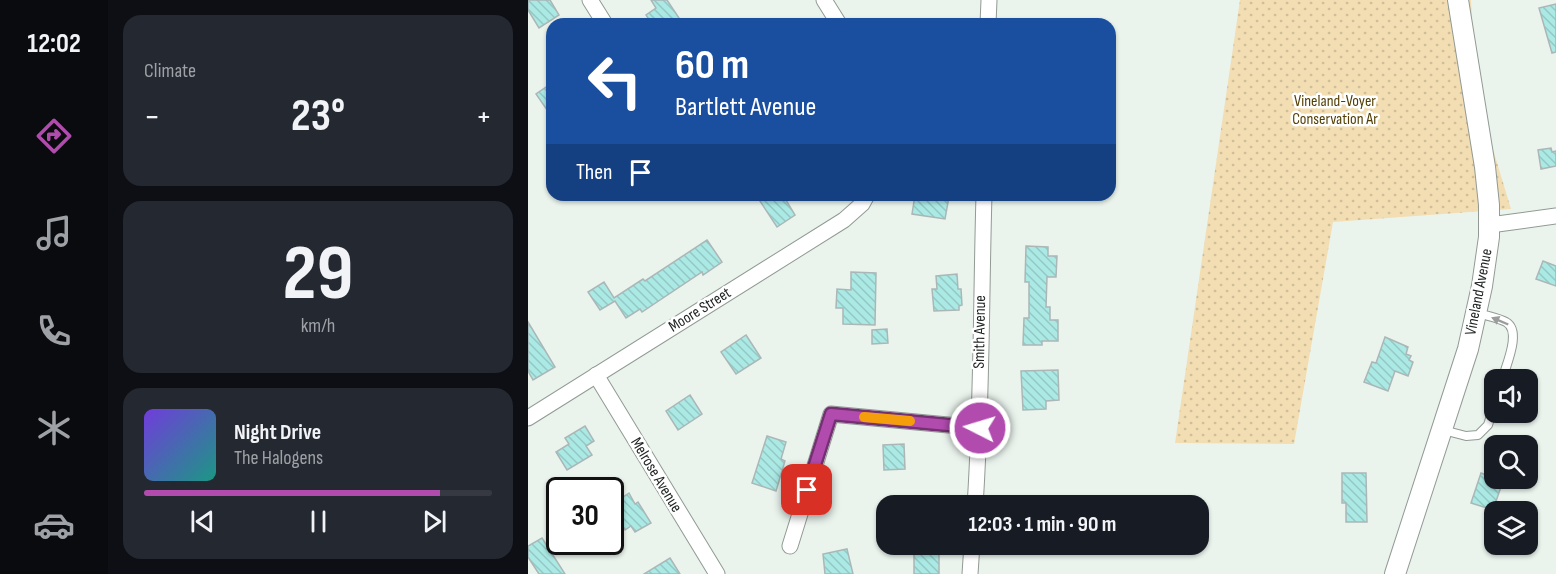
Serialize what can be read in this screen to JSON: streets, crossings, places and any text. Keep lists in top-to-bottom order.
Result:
{
  "streets": {
    "street": [
      "Vineland Avenue",
      "Moore Street",
      "Smith Avenue",
      "Melrose Avenue"
    ]
  },
  "crossings": [
    ["Moore Street", "Melrose Avenue"]
  ],
  "parks": ["Vineland-Voyer Conservation Ar"],
  "page": {
    "tabs": "12:02",
    "tile": [
      "Climate",
      ["29", "km/h"]
    ],
    "turn": ["60 m", "Bartlett Avenue"],
    "heat": ["−", "23°", "+"],
    "then": "Then",
    "song": ["Night Drive", "The Halogens"],
    "limit": "30",
    "trip": "12:03 · 1 min · 90 m"
  }
}
